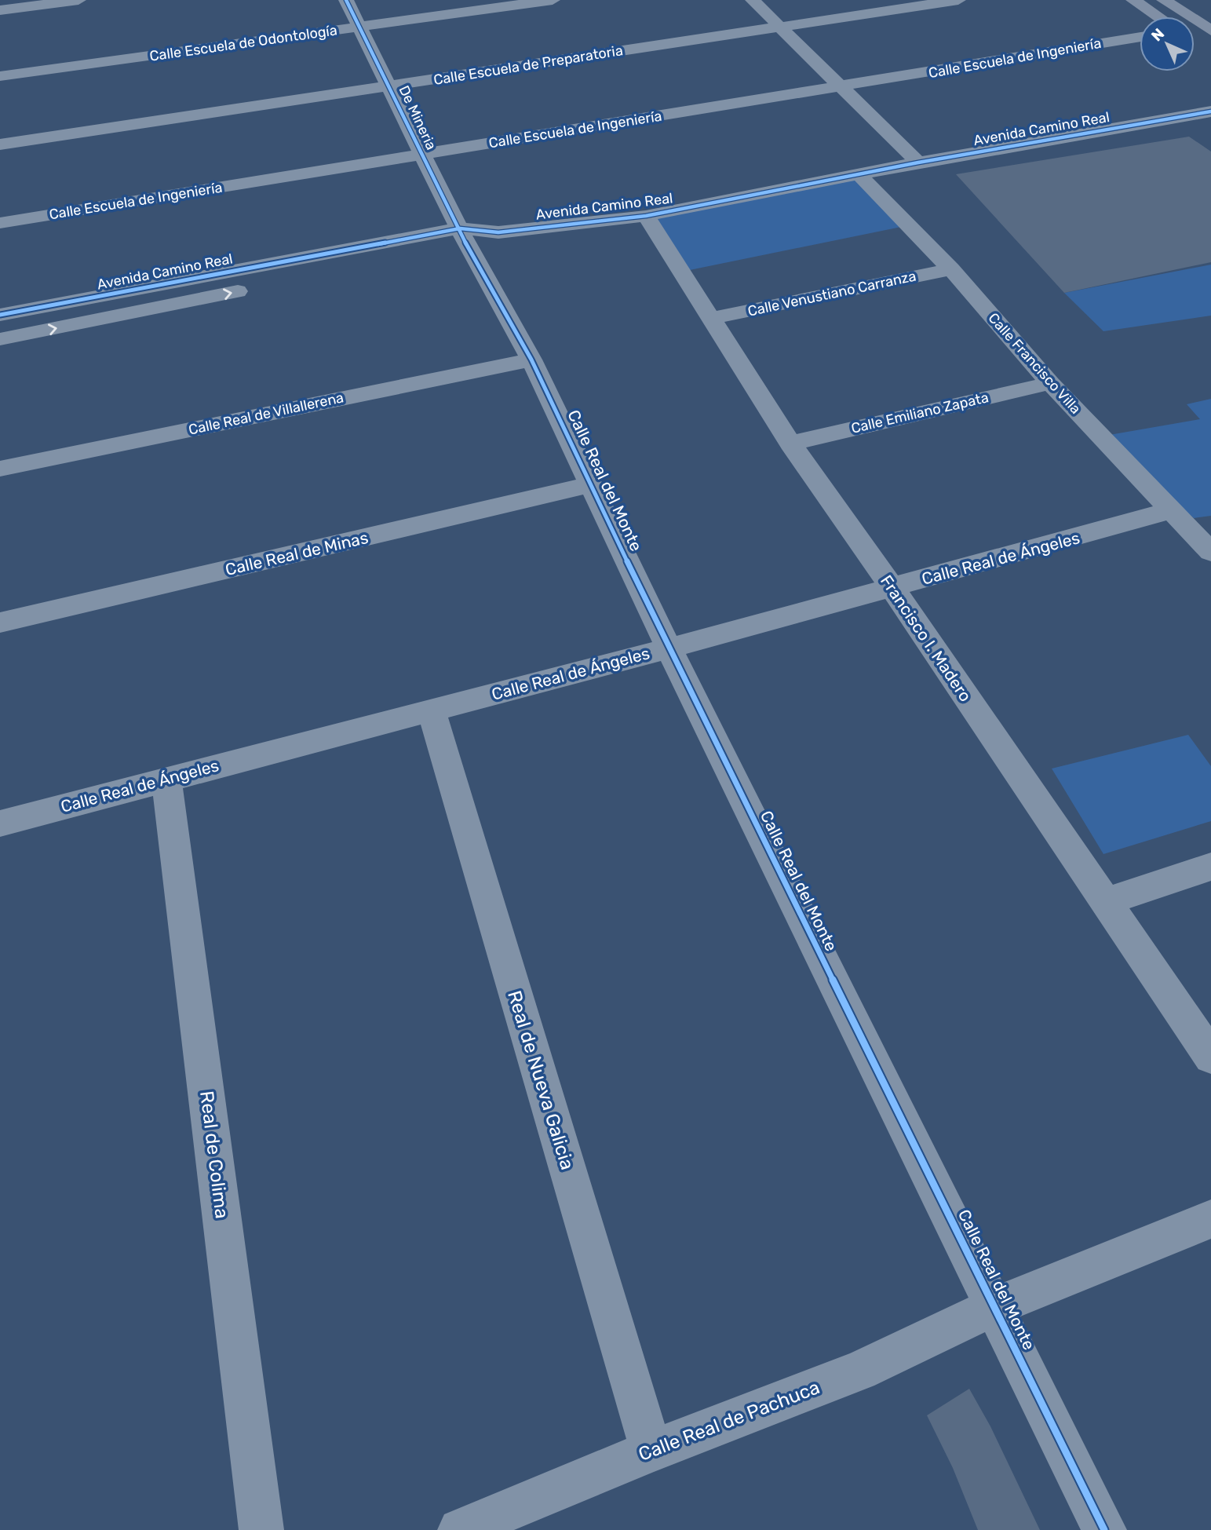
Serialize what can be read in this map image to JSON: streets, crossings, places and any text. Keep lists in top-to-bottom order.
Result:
{
  "streets": {
    "street": [
      "Calle Escuela de Odontología",
      "Calle Escuela de Ingeniería",
      "Calle Escuela de Preparatoria",
      "De Mineria",
      "Avenida Camino Real",
      "Calle Venustiano Carranza",
      "Calle Francisco Villa",
      "Calle Emiliano Zapata",
      "Calle Real de Villallerena",
      "Calle Real del Monte",
      "Calle Real de Minas",
      "Calle Real de Ángeles",
      "Francisco I. Madero",
      "Real de Nueva Galicia",
      "Real de Colima",
      "Calle Real de Pachuca"
    ]
  },
  "crossings": [
    ["Calle Escuela de Odontología", "De Mineria"],
    ["Calle Escuela de Ingeniería", "De Mineria"],
    ["Calle Escuela de Preparatoria", "De Mineria"],
    ["De Mineria", "Avenida Camino Real"],
    ["De Mineria", "Calle Real del Monte"],
    ["Avenida Camino Real", "Calle Francisco Villa"],
    ["Avenida Camino Real", "Calle Real del Monte"],
    ["Avenida Camino Real", "Francisco I. Madero"],
    ["Calle Venustiano Carranza", "Calle Francisco Villa"],
    ["Calle Venustiano Carranza", "Francisco I. Madero"],
    ["Calle Francisco Villa", "Calle Emiliano Zapata"],
    ["Calle Francisco Villa", "Calle Real de Ángeles"],
    ["Calle Emiliano Zapata", "Francisco I. Madero"],
    ["Calle Real de Villallerena", "Calle Real del Monte"],
    ["Calle Real del Monte", "Calle Real de Minas"],
    ["Calle Real del Monte", "Calle Real de Ángeles"],
    ["Calle Real del Monte", "Calle Real de Pachuca"],
    ["Calle Real de Ángeles", "Francisco I. Madero"],
    ["Calle Real de Ángeles", "Real de Nueva Galicia"],
    ["Calle Real de Ángeles", "Real de Colima"],
    ["Real de Nueva Galicia", "Calle Real de Pachuca"]
  ],
  "north": "top left"
}
